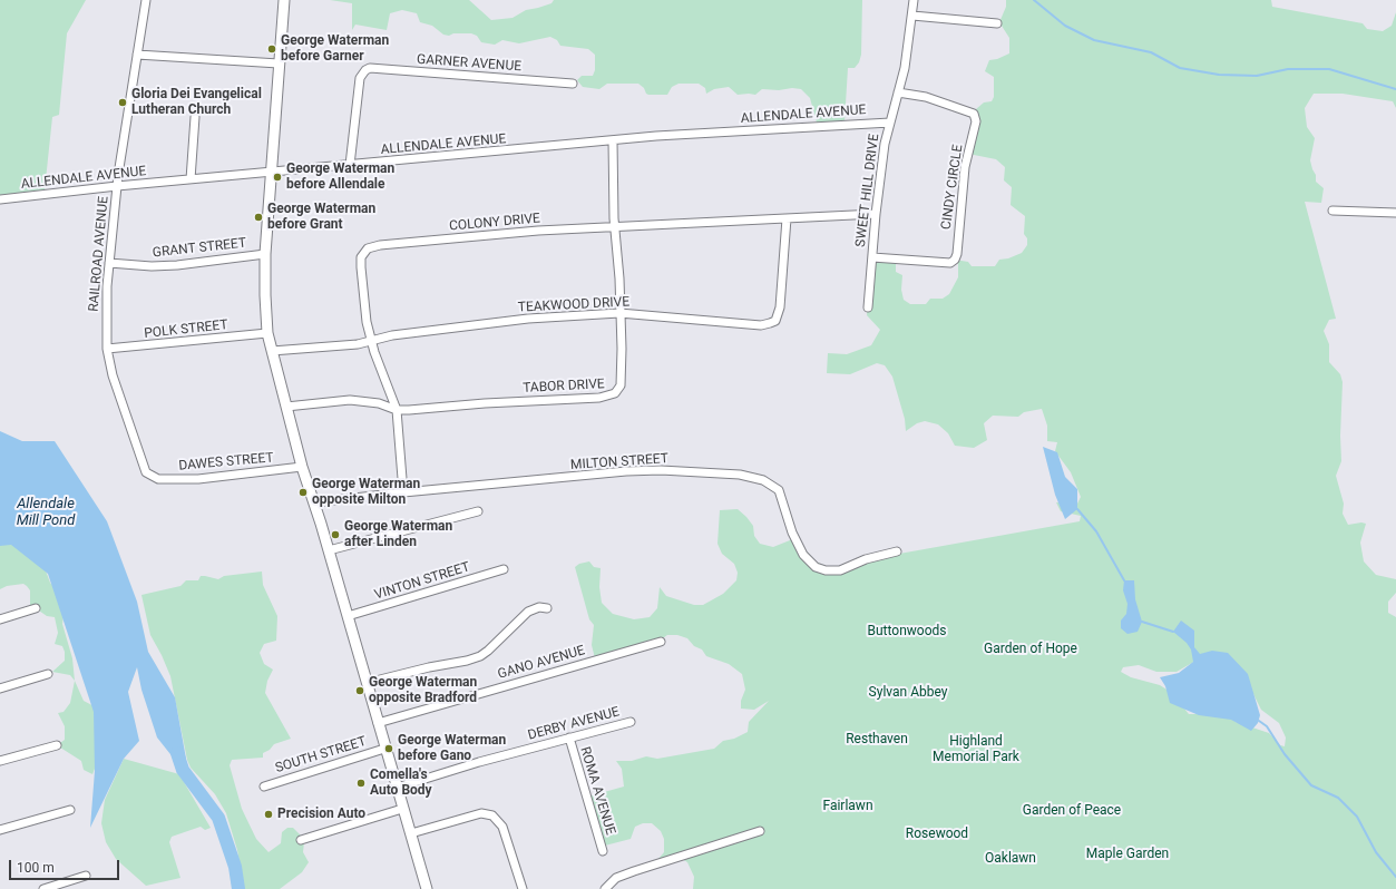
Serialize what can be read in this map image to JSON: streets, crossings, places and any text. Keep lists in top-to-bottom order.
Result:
{
  "streets": {
    "street": [
      "GARNER AVENUE",
      "ALLENDALE AVENUE",
      "CINDY CIRCLE",
      "SWEET HILL DRIVE",
      "COLONY DRIVE",
      "GRANT STREET",
      "RAILROAD AVENUE",
      "TEAKWOOD DRIVE",
      "POLK STREET",
      "TABOR DRIVE",
      "DAWES STREET",
      "MILTON STREET",
      "VINTON STREET",
      "GANO AVENUE",
      "DERBY AVENUE",
      "SOUTH STREET",
      "ROMA AVENUE"
    ]
  },
  "crossings": [
    ["GARNER AVENUE", "ALLENDALE AVENUE"],
    ["ALLENDALE AVENUE", "SWEET HILL DRIVE"],
    ["ALLENDALE AVENUE", "RAILROAD AVENUE"],
    ["ALLENDALE AVENUE", "TABOR DRIVE"],
    ["CINDY CIRCLE", "SWEET HILL DRIVE"],
    ["SWEET HILL DRIVE", "COLONY DRIVE"],
    ["COLONY DRIVE", "TEAKWOOD DRIVE"],
    ["COLONY DRIVE", "TABOR DRIVE"],
    ["COLONY DRIVE", "MILTON STREET"],
    ["GRANT STREET", "RAILROAD AVENUE"],
    ["RAILROAD AVENUE", "POLK STREET"],
    ["RAILROAD AVENUE", "DAWES STREET"],
    ["TEAKWOOD DRIVE", "TABOR DRIVE"],
    ["DERBY AVENUE", "ROMA AVENUE"]
  ],
  "water": ["Allendale Mill Pond"],
  "parks": [
    "Buttonwoods",
    "Garden of Hope",
    "Sylvan Abbey",
    "Resthaven",
    "Highland Memorial Park",
    "Fairlawn",
    "Garden of Peace",
    "Rosewood",
    "Maple Garden",
    "Oaklawn"
  ],
  "places": [
    "George Waterman before Garner",
    "Gloria Dei Evangelical Lutheran Church",
    "George Waterman before Allendale",
    "George Waterman before Grant",
    "George Waterman opposite Milton",
    "George Waterman after Linden",
    "George Waterman opposite Bradford",
    "George Waterman before Gano",
    "Comella's Auto Body",
    "Precision Auto"
  ],
  "scale_bar": "100 m"
}
